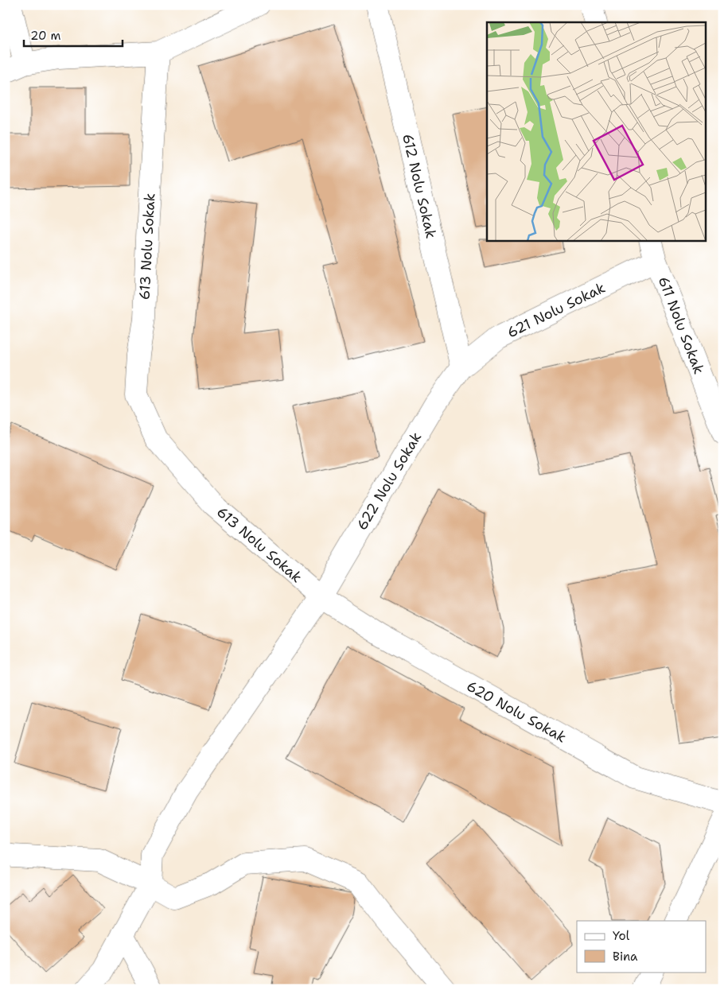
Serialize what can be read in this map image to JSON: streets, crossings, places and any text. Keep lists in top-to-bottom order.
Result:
{
  "streets": {
    "street": [
      "612 Nolu Sokak",
      "613 Nolu Sokak",
      "621 Nolu Sokak",
      "611 Nolu Sokak",
      "622 Nolu Sokak",
      "620 Nolu Sokak"
    ]
  },
  "crossings": [
    ["612 Nolu Sokak", "621 Nolu Sokak"],
    ["612 Nolu Sokak", "622 Nolu Sokak"],
    ["613 Nolu Sokak", "622 Nolu Sokak"],
    ["613 Nolu Sokak", "620 Nolu Sokak"],
    ["621 Nolu Sokak", "611 Nolu Sokak"],
    ["621 Nolu Sokak", "622 Nolu Sokak"],
    ["622 Nolu Sokak", "620 Nolu Sokak"]
  ],
  "legend": ["Yol", "Bina"],
  "scale_bar": "20 m"
}
